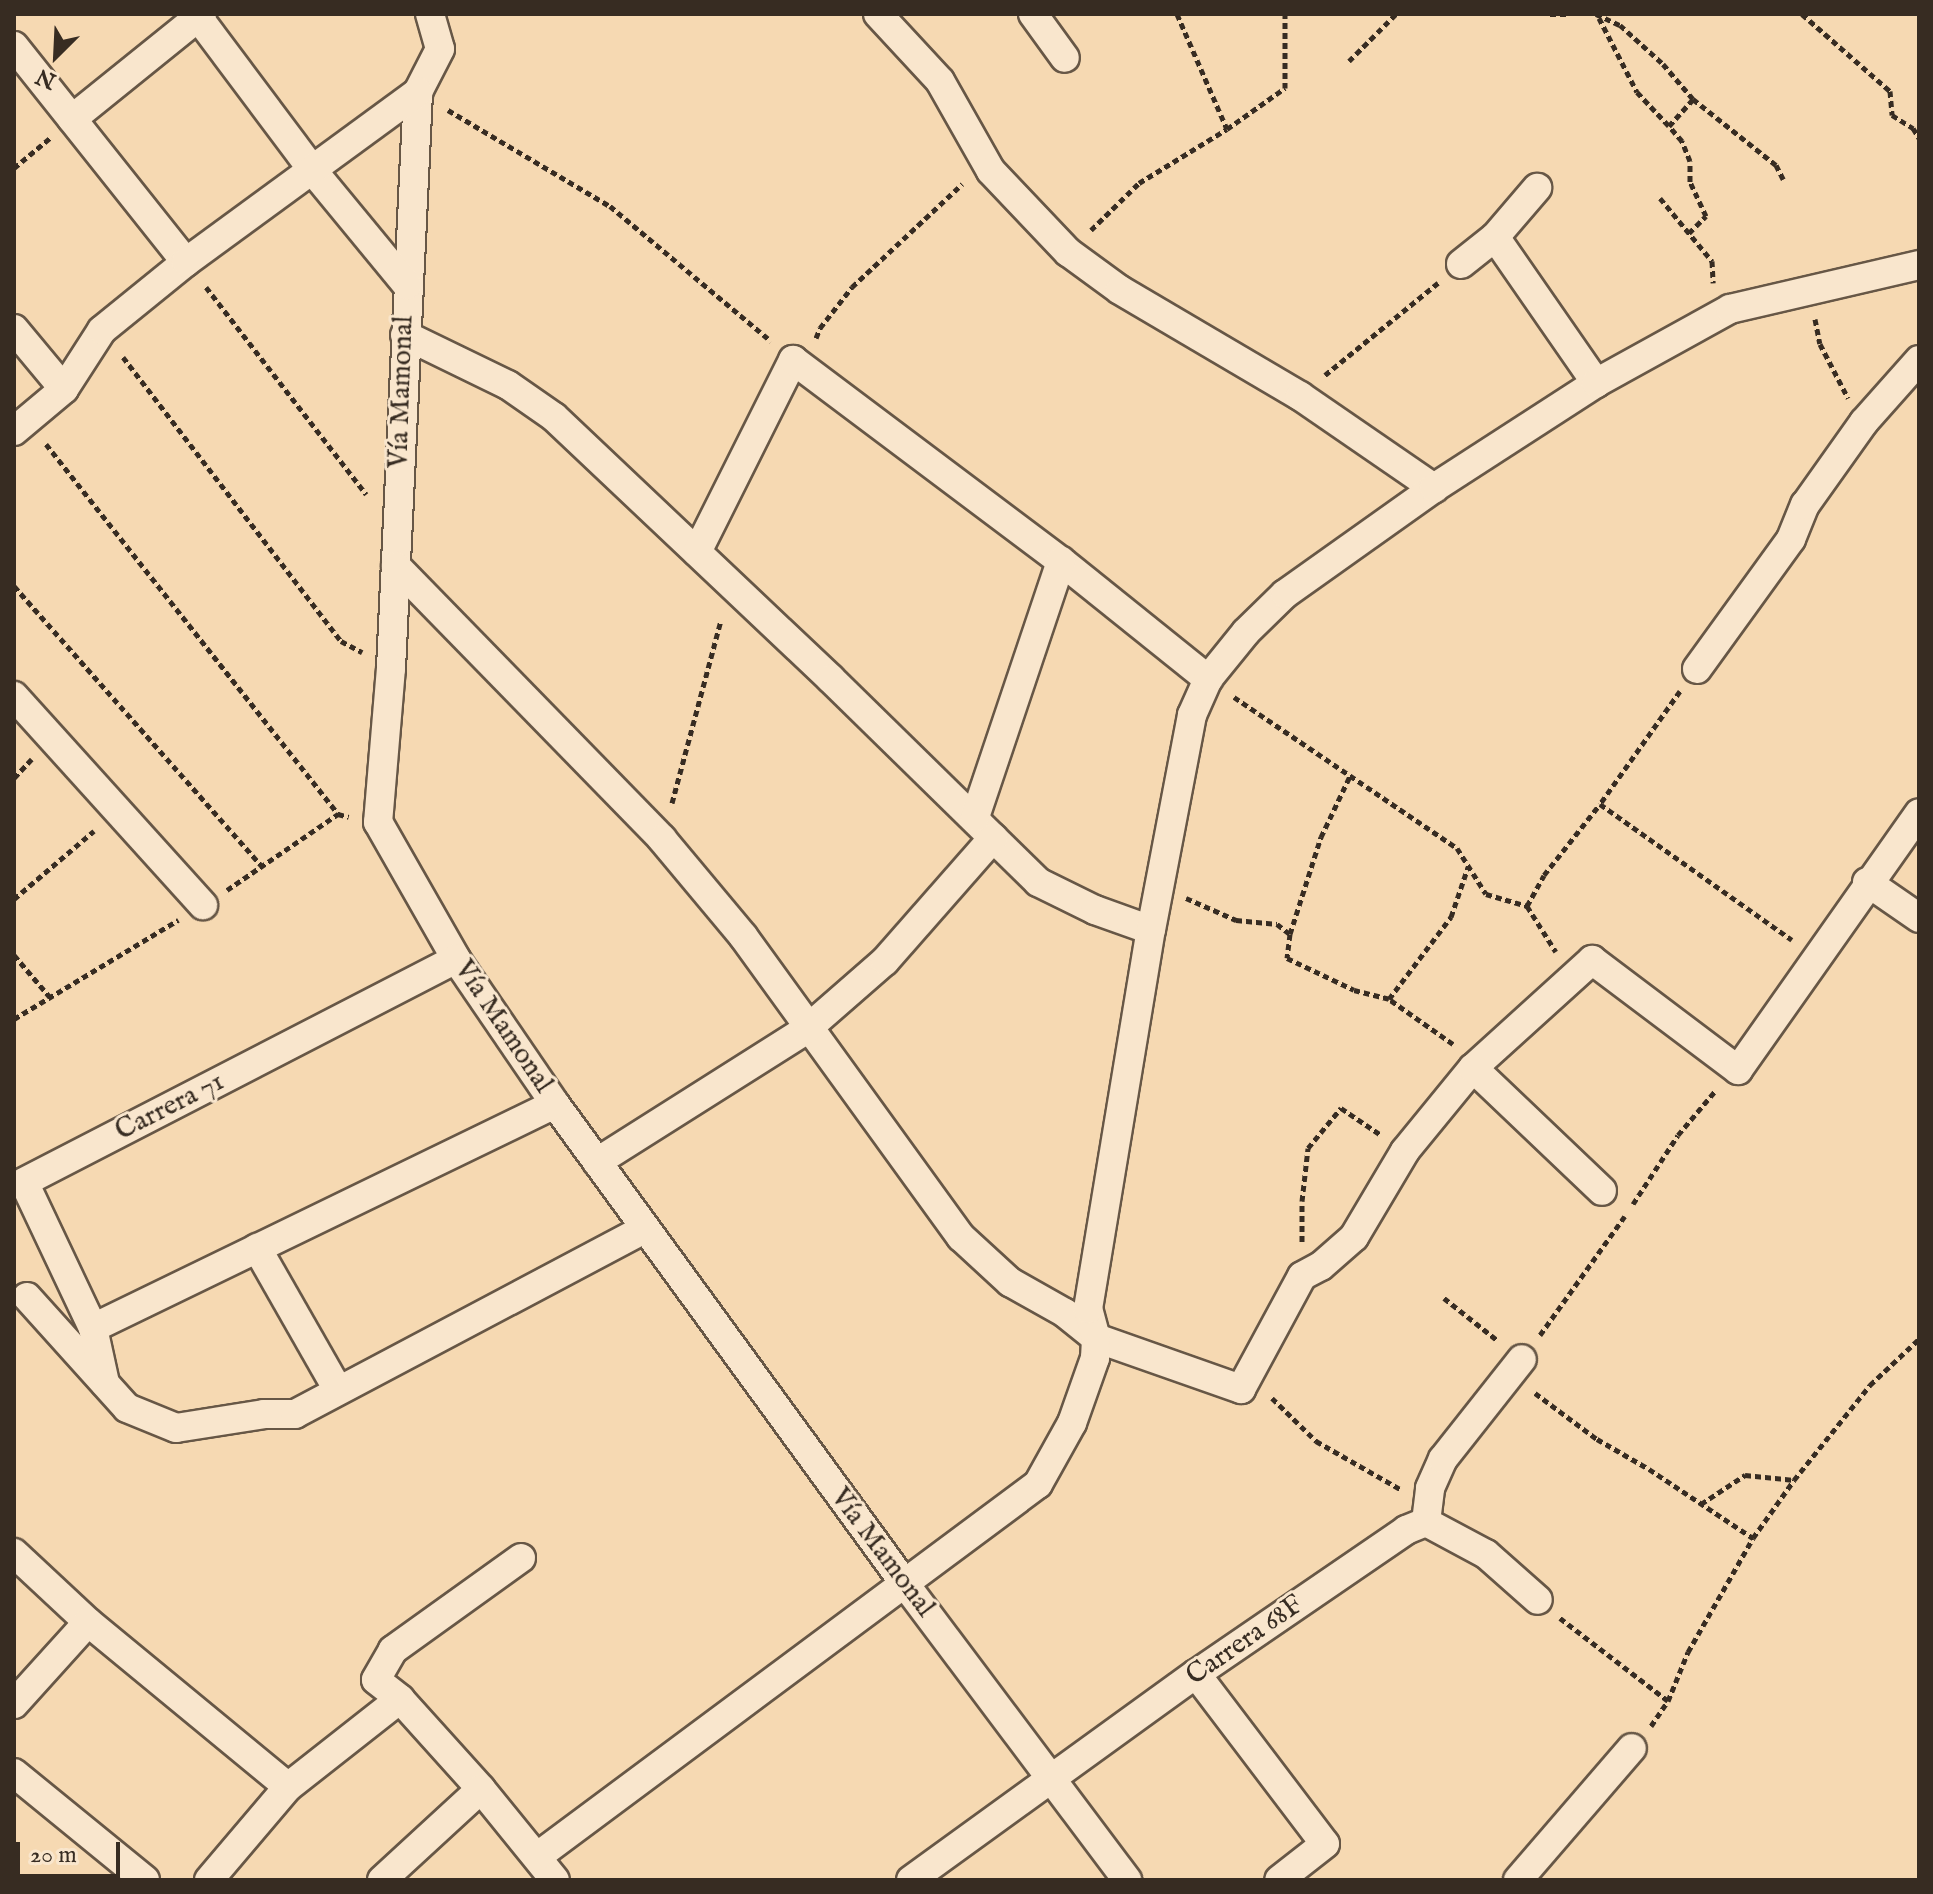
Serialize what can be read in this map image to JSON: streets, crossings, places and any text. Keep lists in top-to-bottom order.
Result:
{
  "streets": {
    "street": ["Vía Mamonal", "Carrera 71", "Carrera 68F"]
  },
  "crossings": [
    ["Vía Mamonal", "Carrera 71"],
    ["Vía Mamonal", "Carrera 68F"]
  ],
  "scale_bar": "20 m",
  "north": "bottom left"
}
